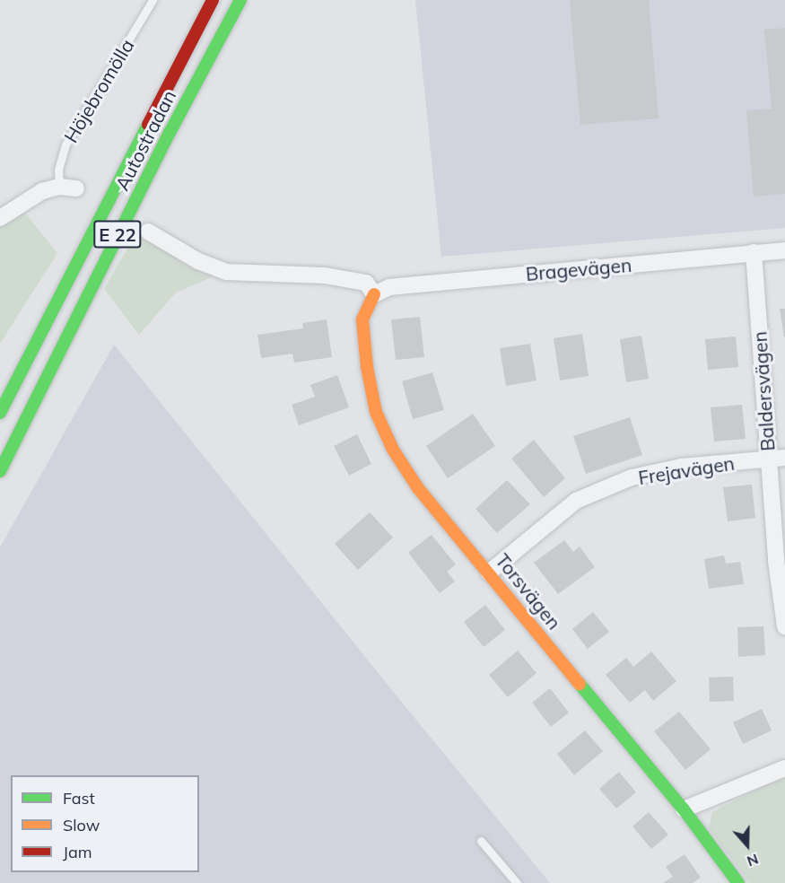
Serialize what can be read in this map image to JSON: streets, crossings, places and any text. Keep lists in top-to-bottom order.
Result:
{
  "streets": {
    "main road": ["Autostradan", "E 22", "Torsvägen"],
    "street": ["Bragevägen", "Baldersvägen", "Frejavägen"],
    "lane": ["Höjebromölla"]
  },
  "crossings": [
    ["Bragevägen", "Baldersvägen"],
    ["Bragevägen", "Torsvägen"],
    ["Baldersvägen", "Frejavägen"],
    ["Frejavägen", "Torsvägen"]
  ],
  "legend": ["Fast", "Slow", "Jam"],
  "north": "bottom"
}
